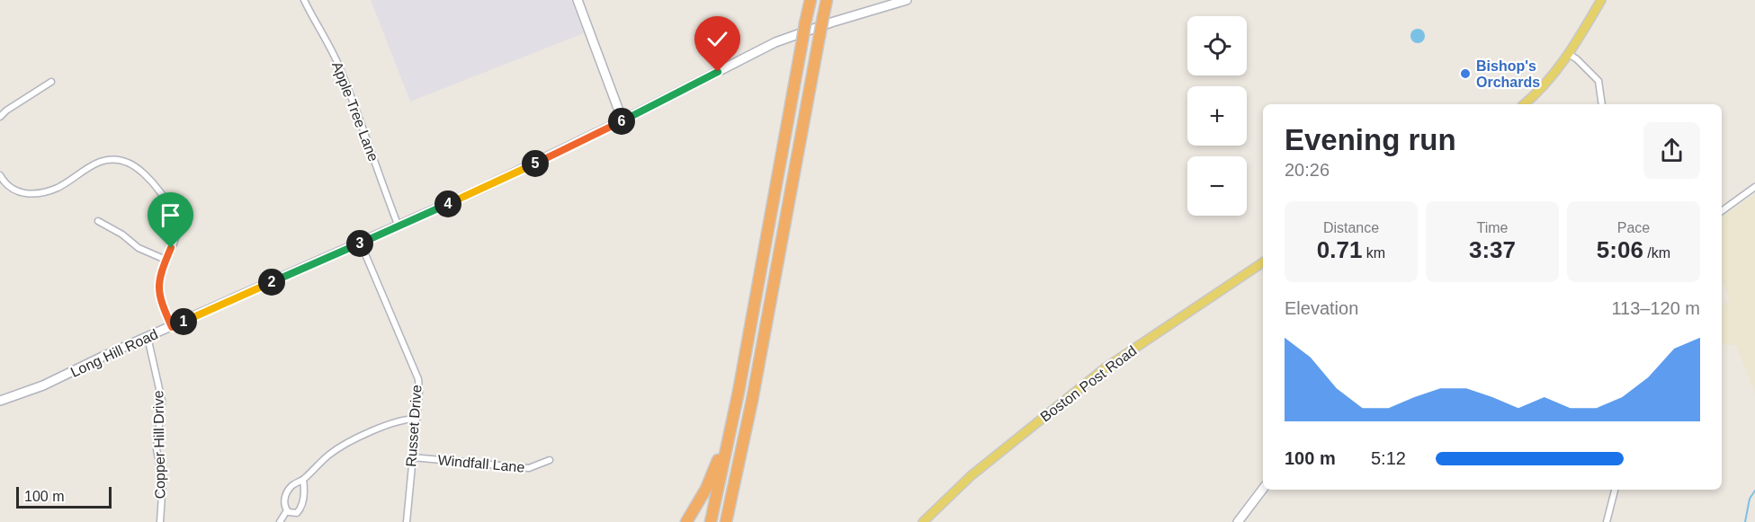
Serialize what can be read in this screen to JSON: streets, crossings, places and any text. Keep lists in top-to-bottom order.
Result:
{
  "streets": {
    "main road": ["Boston Post Road"],
    "street": [
      "Apple Tree Lane",
      "Long Hill Road",
      "Russet Drive",
      "Copper Hill Drive",
      "Windfall Lane"
    ]
  },
  "crossings": [
    ["Apple Tree Lane", "Long Hill Road"],
    ["Long Hill Road", "Russet Drive"],
    ["Long Hill Road", "Copper Hill Drive"],
    ["Russet Drive", "Windfall Lane"]
  ],
  "places": ["Bishop's Orchards"],
  "scale_bar": "100 m",
  "page": {
    "map_buttons": ["+", "−"],
    "heading": ["Evening run", "20:26"],
    "pins": [
      "6",
      "5",
      "4",
      "3",
      "2",
      "1"
    ],
    "stats": [
      ["Distance", "0.71 km"],
      ["Time", "3:37"],
      ["Pace", "5:06 /km"]
    ],
    "chart": ["Elevation", "113–120 m"],
    "list": [
      {
        "name": "100 m",
        "note": "5:12"
      }
    ],
    "scale": "100 m"
  }
}
